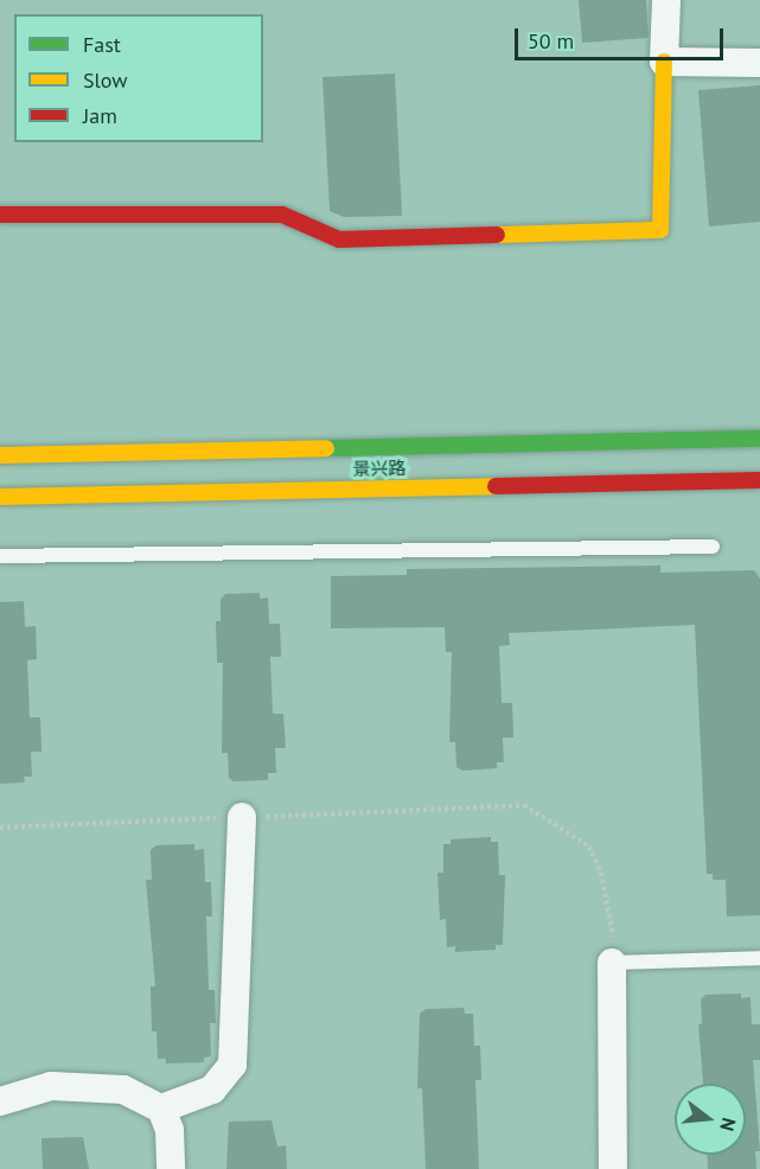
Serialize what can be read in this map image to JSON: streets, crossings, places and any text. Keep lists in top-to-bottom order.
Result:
{
  "streets": {
    "street": ["景兴路"]
  },
  "legend": ["Fast", "Slow", "Jam"],
  "scale_bar": "50 m",
  "north": "right"
}
